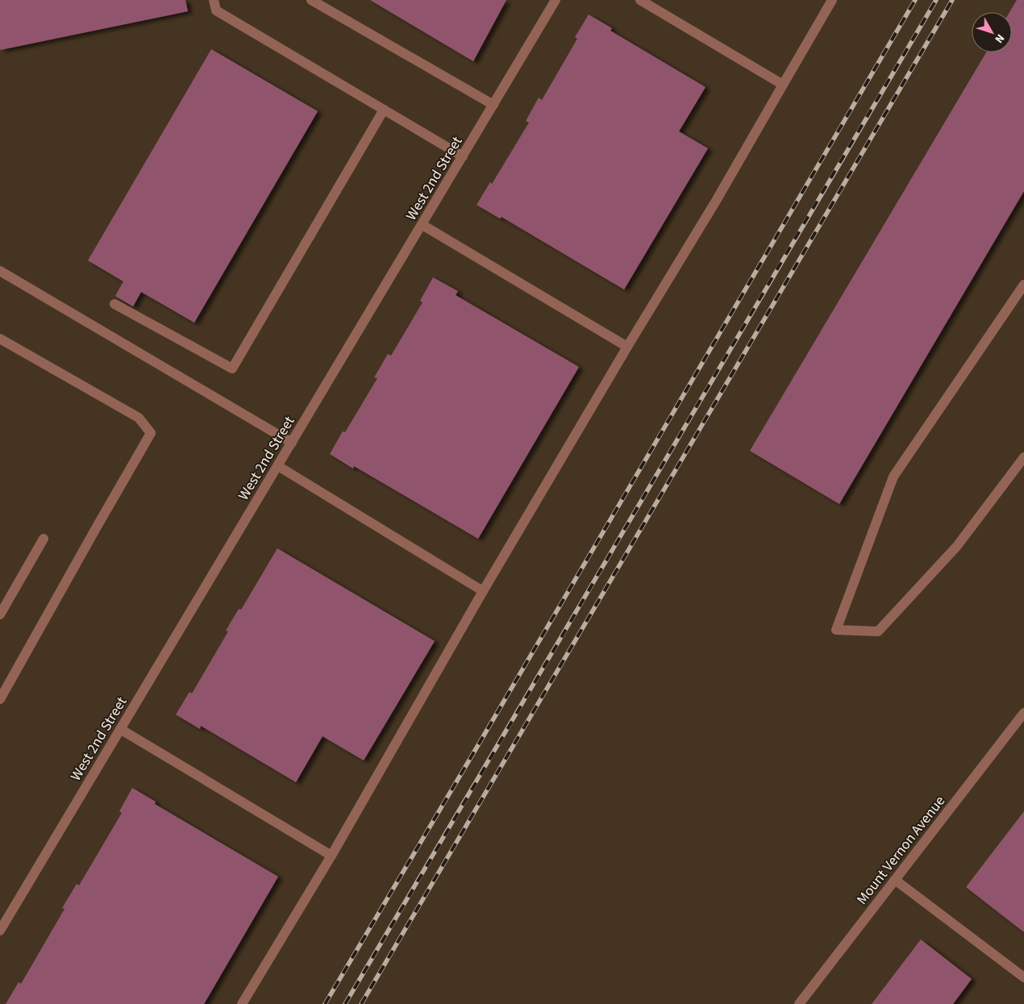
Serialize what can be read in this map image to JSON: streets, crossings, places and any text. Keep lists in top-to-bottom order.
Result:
{
  "streets": {
    "street": ["West 2nd Street", "Mount Vernon Avenue"]
  },
  "north": "bottom right"
}
